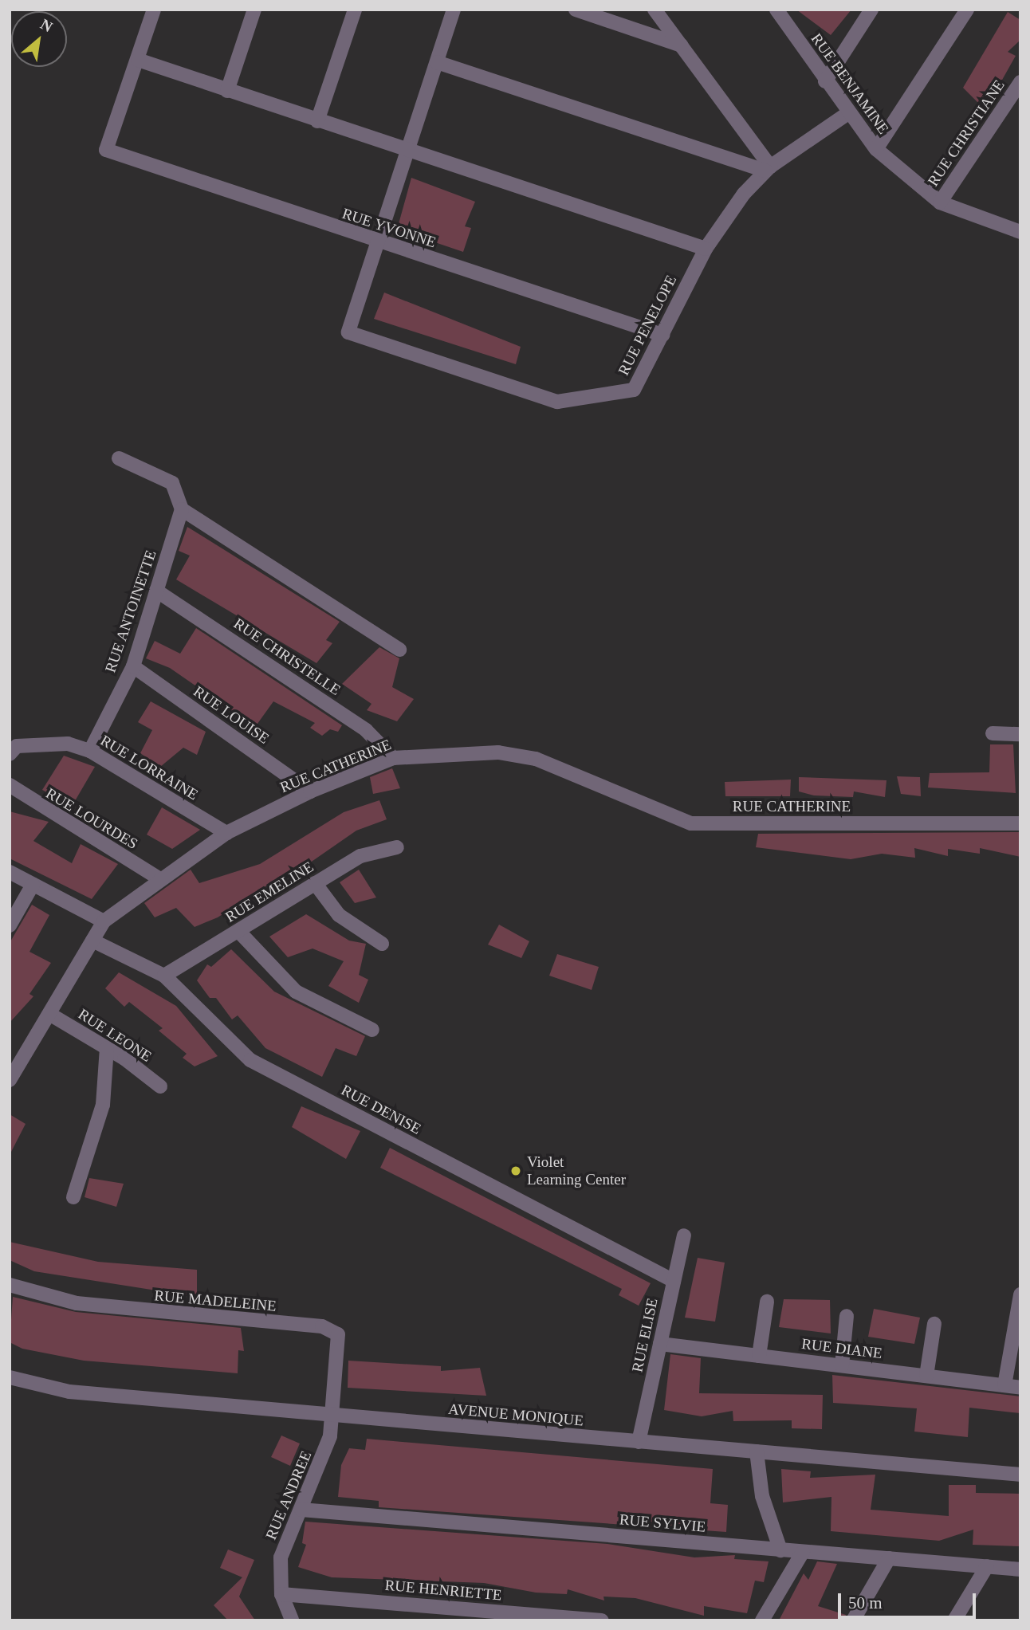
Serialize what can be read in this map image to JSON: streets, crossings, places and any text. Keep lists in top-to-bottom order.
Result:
{
  "streets": {
    "street": [
      "RUE BENJAMINE",
      "RUE CHRISTIANE",
      "RUE YVONNE",
      "RUE PENELOPE",
      "RUE ANTOINETTE",
      "RUE CHRISTELLE",
      "RUE LOUISE",
      "RUE CATHERINE",
      "RUE LORRAINE",
      "RUE LOURDES",
      "RUE EMELINE",
      "RUE LEONE",
      "RUE DENISE",
      "RUE MADELEINE",
      "RUE ELISE",
      "RUE DIANE",
      "AVENUE MONIQUE",
      "RUE ANDREE",
      "RUE SYLVIE",
      "RUE HENRIETTE"
    ]
  },
  "crossings": [
    ["RUE BENJAMINE", "RUE CHRISTIANE"],
    ["RUE BENJAMINE", "RUE PENELOPE"],
    ["RUE YVONNE", "RUE PENELOPE"],
    ["RUE ANTOINETTE", "RUE CHRISTELLE"],
    ["RUE ANTOINETTE", "RUE LOUISE"],
    ["RUE ANTOINETTE", "RUE LORRAINE"],
    ["RUE CHRISTELLE", "RUE CATHERINE"],
    ["RUE LOUISE", "RUE CATHERINE"],
    ["RUE CATHERINE", "RUE LORRAINE"],
    ["RUE CATHERINE", "RUE LOURDES"],
    ["RUE CATHERINE", "RUE LEONE"],
    ["RUE CATHERINE", "RUE DENISE"],
    ["RUE EMELINE", "RUE DENISE"],
    ["RUE DENISE", "RUE ELISE"],
    ["RUE MADELEINE", "AVENUE MONIQUE"],
    ["RUE MADELEINE", "RUE ANDREE"],
    ["RUE ELISE", "RUE DIANE"],
    ["RUE ELISE", "AVENUE MONIQUE"],
    ["AVENUE MONIQUE", "RUE ANDREE"],
    ["RUE ANDREE", "RUE SYLVIE"],
    ["RUE ANDREE", "RUE HENRIETTE"]
  ],
  "places": ["Violet Learning Center"],
  "scale_bar": "50 m",
  "north": "top right"
}
